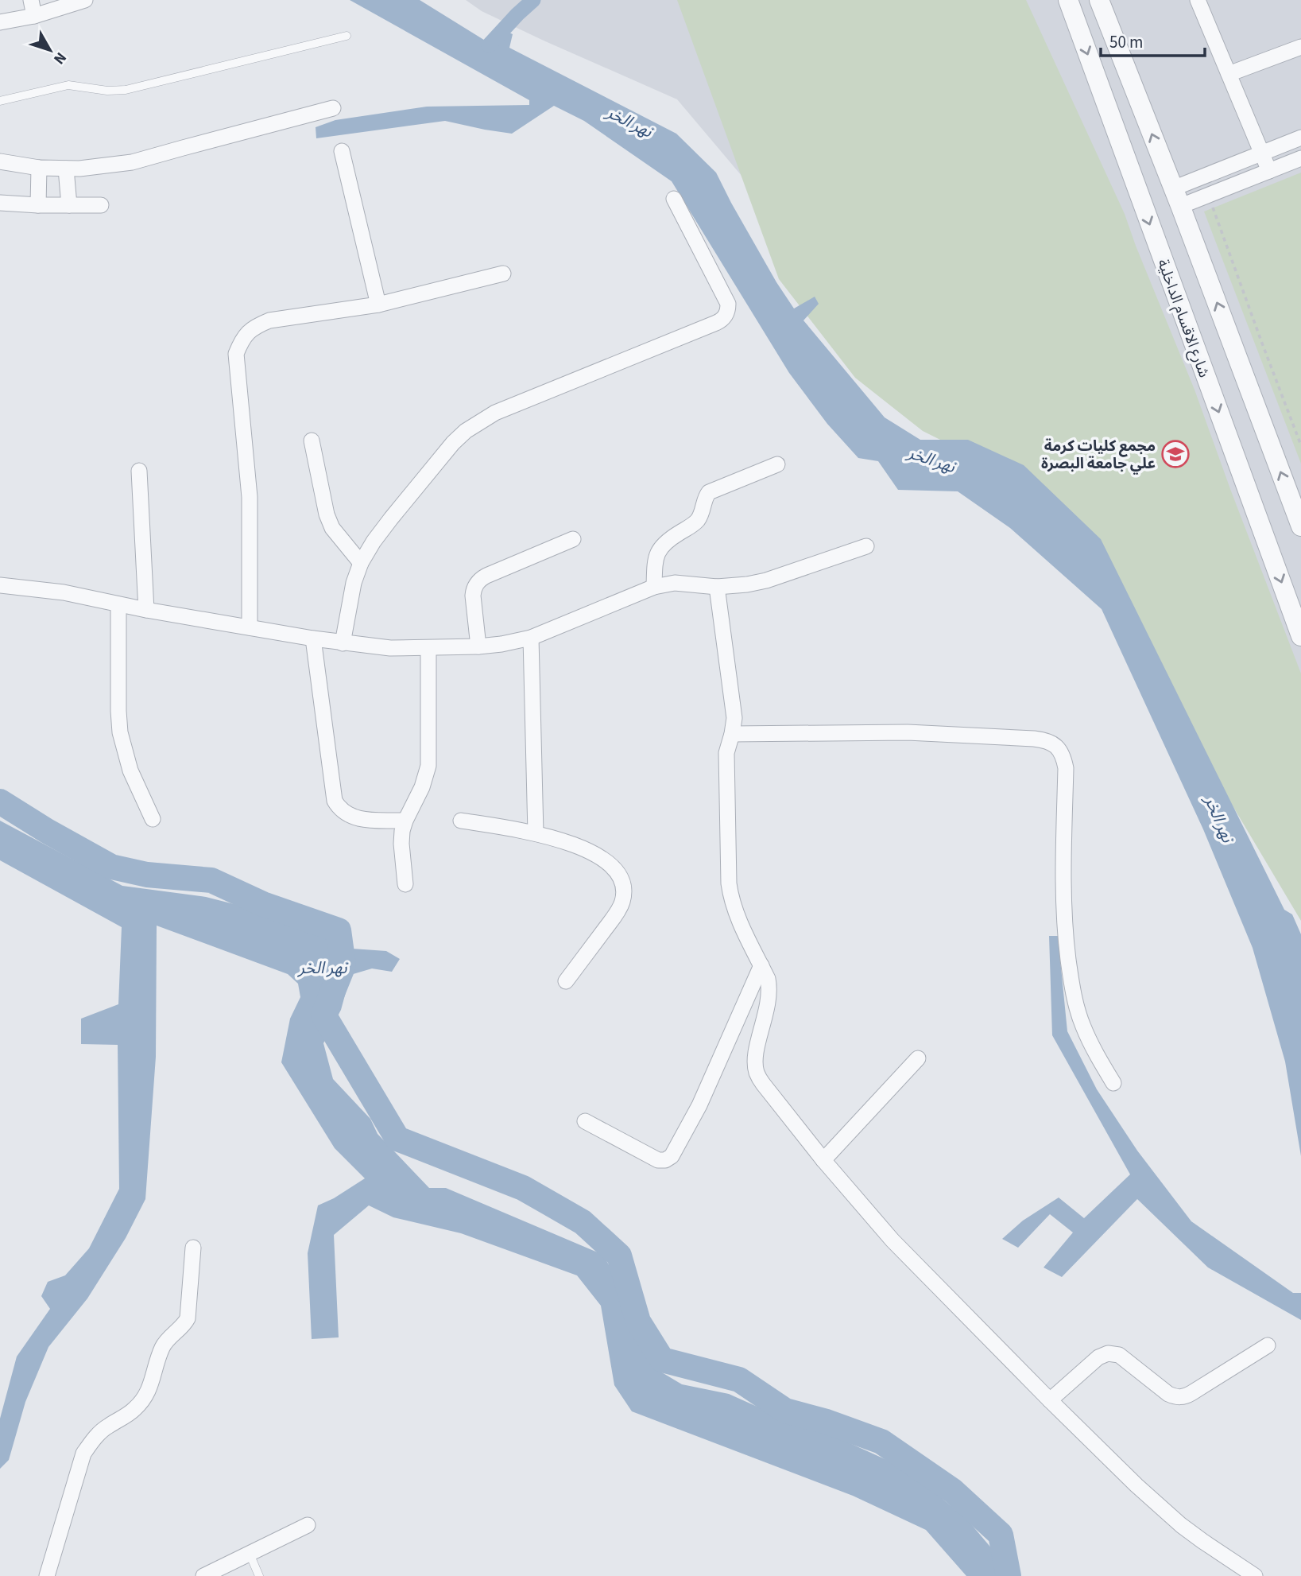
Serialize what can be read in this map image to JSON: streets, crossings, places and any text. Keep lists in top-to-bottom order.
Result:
{
  "streets": {
    "street": ["شارع الاقسام الداخلية"]
  },
  "water": ["نهر الخر"],
  "places": {
    "school or university": ["مجمع كليات كرمة علي جامعة البصرة"]
  },
  "scale_bar": "50 m",
  "north": "bottom right"
}
